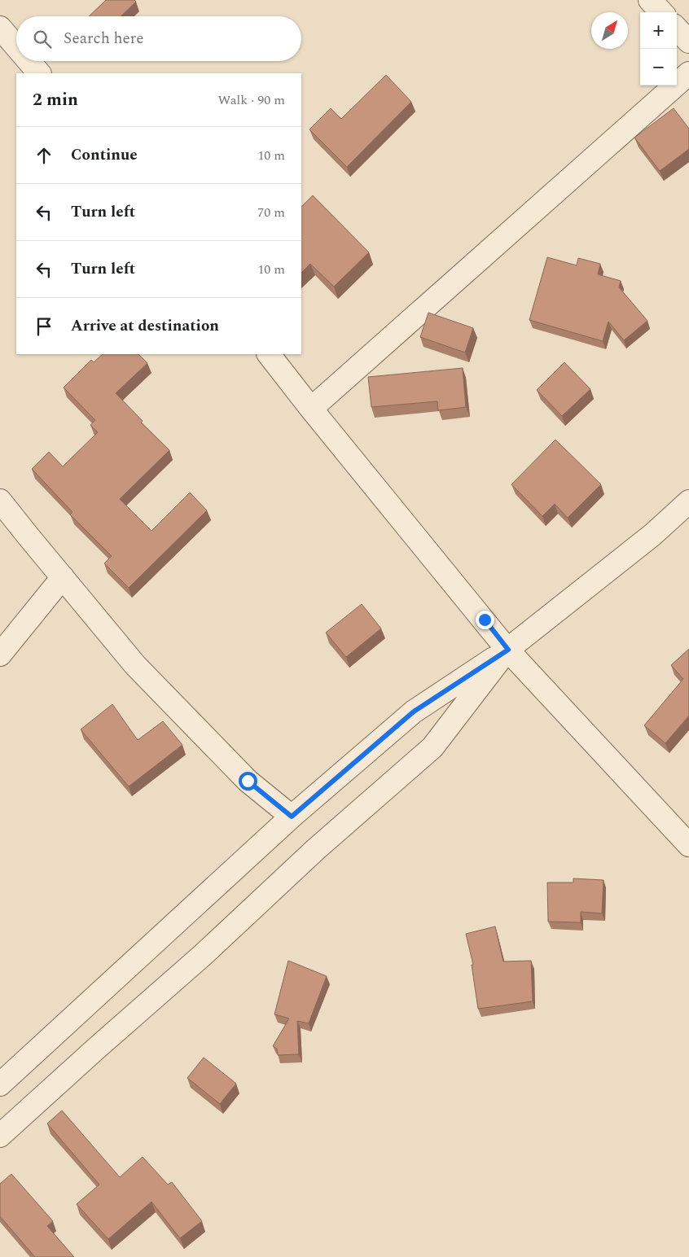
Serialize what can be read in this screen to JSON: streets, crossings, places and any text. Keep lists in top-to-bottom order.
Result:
{
  "north": "top right",
  "page": {
    "map_buttons": ["+", "−"],
    "search": "Search here",
    "heading": ["2 min", "Walk · 90 m"],
    "list": [
      ["Continue", "10 m"],
      ["Turn left", "70 m"],
      ["Turn left", "10 m"],
      "Arrive at destination"
    ]
  }
}
